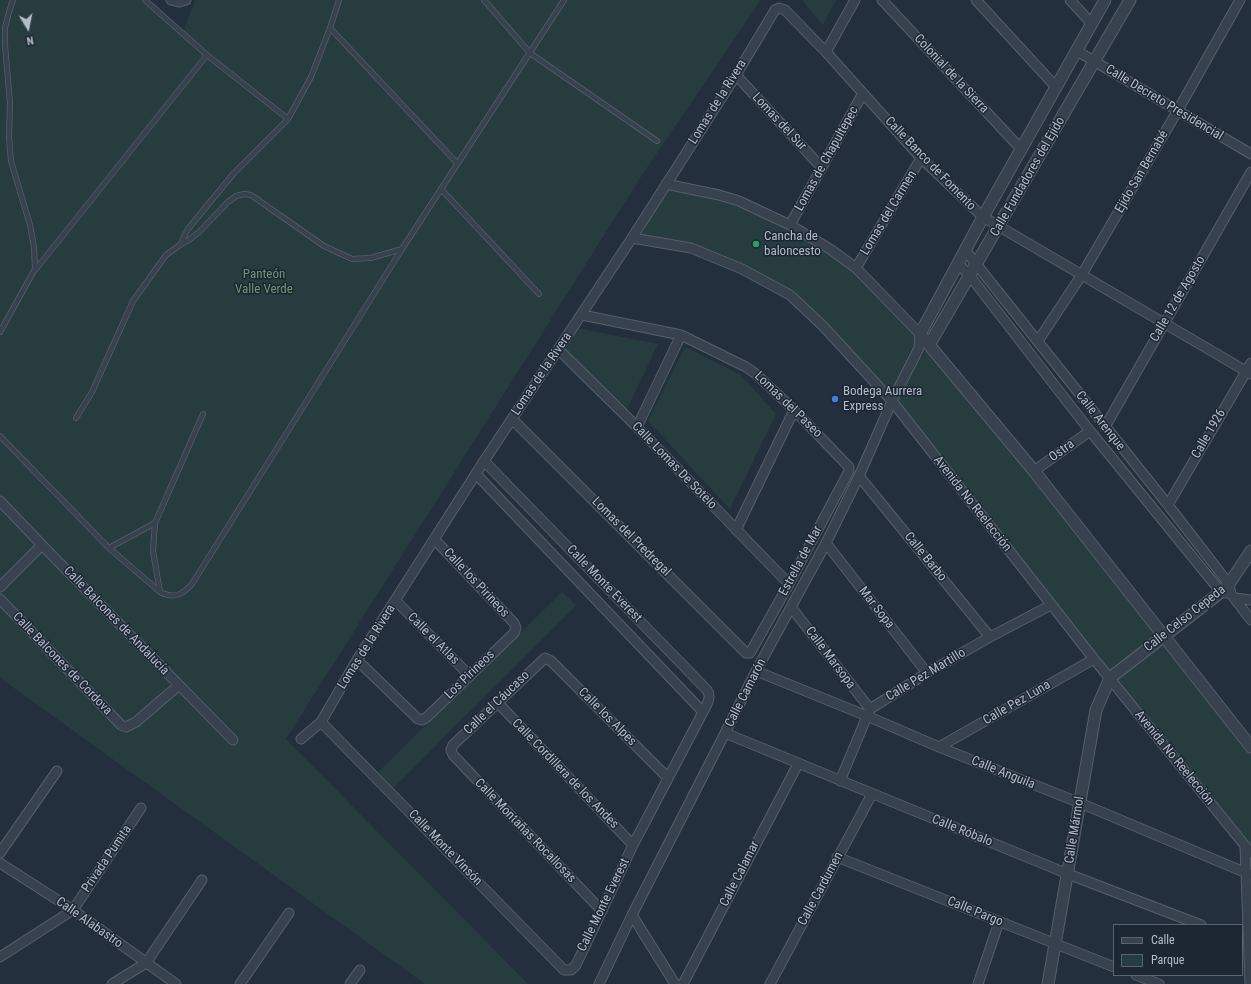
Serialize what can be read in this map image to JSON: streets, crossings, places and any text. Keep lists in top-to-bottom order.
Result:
{
  "streets": {
    "street": [
      "Colonial de la Sierra",
      "Lomas de la Rivera",
      "Calle Decreto Presidencial",
      "Lomas del Sur",
      "Lomas de Chapultepec",
      "Calle Banco de Fomento",
      "Ejido San Bernabé",
      "Calle Fundadores del Ejido",
      "Lomas del Carmen",
      "Calle 12 de Agosto",
      "Lomas del Paseo",
      "Calle Arenque",
      "Calle 1926",
      "Ostra",
      "Calle Lomas De Sotelo",
      "Avenida No Reelección",
      "Lomas del Predregal",
      "Calle Barbo",
      "Estrella de Mar",
      "Calle los Pirineos",
      "Calle Monte Everest",
      "Mar Sopa",
      "Calle Celso Cepeda",
      "Calle Balcones de Andalucía",
      "Calle el Atlas",
      "Calle Marsopa",
      "Calle Balcones de Cordova",
      "Los Pirineos",
      "Calle Pez Martillo",
      "Calle Camarón",
      "Calle el Cáucaso",
      "Calle Pez Luna",
      "Calle los Alpes",
      "Calle Anguila",
      "Calle Cordillera de los Andes",
      "Calle Mármol",
      "Calle Montañas Rocallosas",
      "Calle Róbalo",
      "Calle Monte Vinsón",
      "Privada Pumita",
      "Calle Calamar",
      "Calle Cardumen",
      "Calle Pargo",
      "Calle Alabastro"
    ]
  },
  "crossings": [
    ["Colonial de la Sierra", "Calle Fundadores del Ejido"],
    ["Lomas de la Rivera", "Lomas del Sur"],
    ["Lomas de la Rivera", "Calle Banco de Fomento"],
    ["Lomas de la Rivera", "Lomas del Paseo"],
    ["Lomas de la Rivera", "Calle Lomas De Sotelo"],
    ["Lomas de la Rivera", "Avenida No Reelección"],
    ["Lomas de la Rivera", "Lomas del Predregal"],
    ["Lomas de la Rivera", "Calle los Pirineos"],
    ["Lomas de la Rivera", "Calle Monte Everest"],
    ["Lomas de la Rivera", "Calle el Atlas"],
    ["Lomas de la Rivera", "Los Pirineos"],
    ["Lomas de la Rivera", "Calle Monte Vinsón"],
    ["Calle Decreto Presidencial", "Ejido San Bernabé"],
    ["Calle Decreto Presidencial", "Calle Fundadores del Ejido"],
    ["Lomas del Sur", "Lomas de Chapultepec"],
    ["Lomas de Chapultepec", "Calle Banco de Fomento"],
    ["Calle Banco de Fomento", "Ejido San Bernabé"],
    ["Calle Banco de Fomento", "Calle Fundadores del Ejido"],
    ["Calle Banco de Fomento", "Lomas del Carmen"],
    ["Calle Banco de Fomento", "Calle 12 de Agosto"],
    ["Calle Banco de Fomento", "Calle 1926"],
    ["Ejido San Bernabé", "Calle Arenque"],
    ["Calle Fundadores del Ejido", "Calle Arenque"],
    ["Calle Fundadores del Ejido", "Avenida No Reelección"],
    ["Calle Fundadores del Ejido", "Calle Camarón"],
    ["Calle 12 de Agosto", "Calle Arenque"],
    ["Lomas del Paseo", "Estrella de Mar"],
    ["Calle Arenque", "Calle 1926"],
    ["Calle Arenque", "Ostra"],
    ["Calle Arenque", "Calle Celso Cepeda"],
    ["Calle Lomas De Sotelo", "Estrella de Mar"],
    ["Avenida No Reelección", "Calle Celso Cepeda"],
    ["Avenida No Reelección", "Calle Pez Martillo"],
    ["Avenida No Reelección", "Calle Camarón"],
    ["Avenida No Reelección", "Calle Pez Luna"],
    ["Avenida No Reelección", "Calle Mármol"],
    ["Lomas del Predregal", "Estrella de Mar"],
    ["Calle Barbo", "Calle Pez Martillo"],
    ["Calle Barbo", "Calle Camarón"],
    ["Calle los Pirineos", "Los Pirineos"],
    ["Calle Monte Everest", "Calle los Alpes"],
    ["Calle Monte Everest", "Calle Cordillera de los Andes"],
    ["Calle Monte Everest", "Calle Montañas Rocallosas"],
    ["Calle Monte Everest", "Calle Monte Vinsón"],
    ["Mar Sopa", "Calle Pez Martillo"],
    ["Mar Sopa", "Calle Camarón"],
    ["Calle Celso Cepeda", "Calle Mármol"],
    ["Calle Balcones de Andalucía", "Calle Balcones de Cordova"],
    ["Calle el Atlas", "Los Pirineos"],
    ["Calle Marsopa", "Calle Pez Martillo"],
    ["Calle Marsopa", "Calle Camarón"],
    ["Calle Marsopa", "Calle Anguila"],
    ["Calle Pez Martillo", "Calle Anguila"],
    ["Calle Camarón", "Calle Anguila"],
    ["Calle Camarón", "Calle Róbalo"],
    ["Calle el Cáucaso", "Calle los Alpes"],
    ["Calle el Cáucaso", "Calle Cordillera de los Andes"],
    ["Calle el Cáucaso", "Calle Montañas Rocallosas"],
    ["Calle Pez Luna", "Calle Anguila"],
    ["Calle Anguila", "Calle Mármol"],
    ["Calle Mármol", "Calle Róbalo"],
    ["Calle Mármol", "Calle Pargo"],
    ["Calle Róbalo", "Calle Calamar"],
    ["Calle Róbalo", "Calle Cardumen"],
    ["Privada Pumita", "Calle Alabastro"],
    ["Calle Cardumen", "Calle Pargo"]
  ],
  "parks": ["Panteón Valle Verde"],
  "places": ["Cancha de baloncesto", "Bodega Aurrera Express"],
  "legend": ["Calle", "Parque"],
  "north": "bottom"
}
